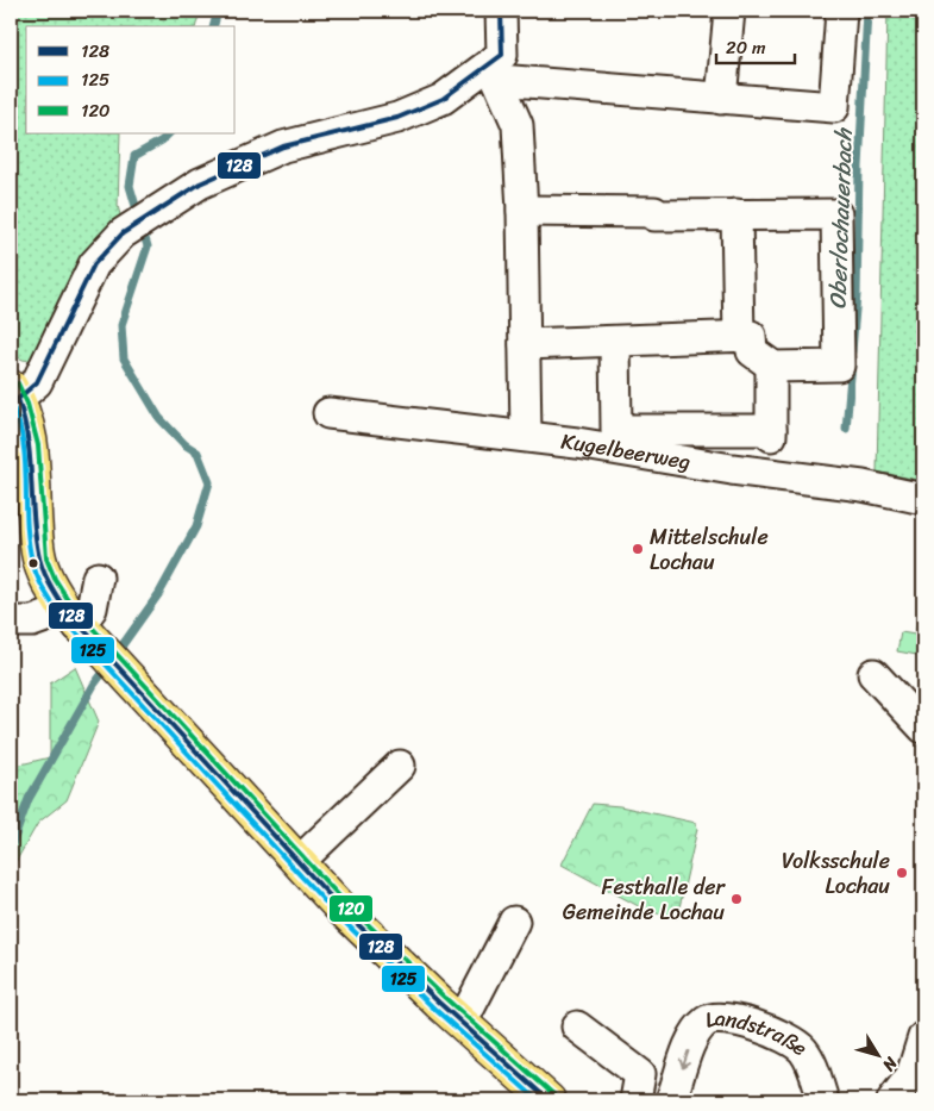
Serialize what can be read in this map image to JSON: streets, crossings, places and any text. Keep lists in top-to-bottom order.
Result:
{
  "streets": {
    "street": ["Kugelbeerweg", "Landstraße"]
  },
  "water": ["Oberlochauerbach"],
  "places": ["Mittelschule Lochau", "Volksschule Lochau", "Festhalle der Gemeinde Lochau"],
  "lines": ["transit line 128", "transit line 120", "transit line 125"],
  "legend": ["128", "125", "120"],
  "scale_bar": "20 m",
  "north": "bottom right"
}
